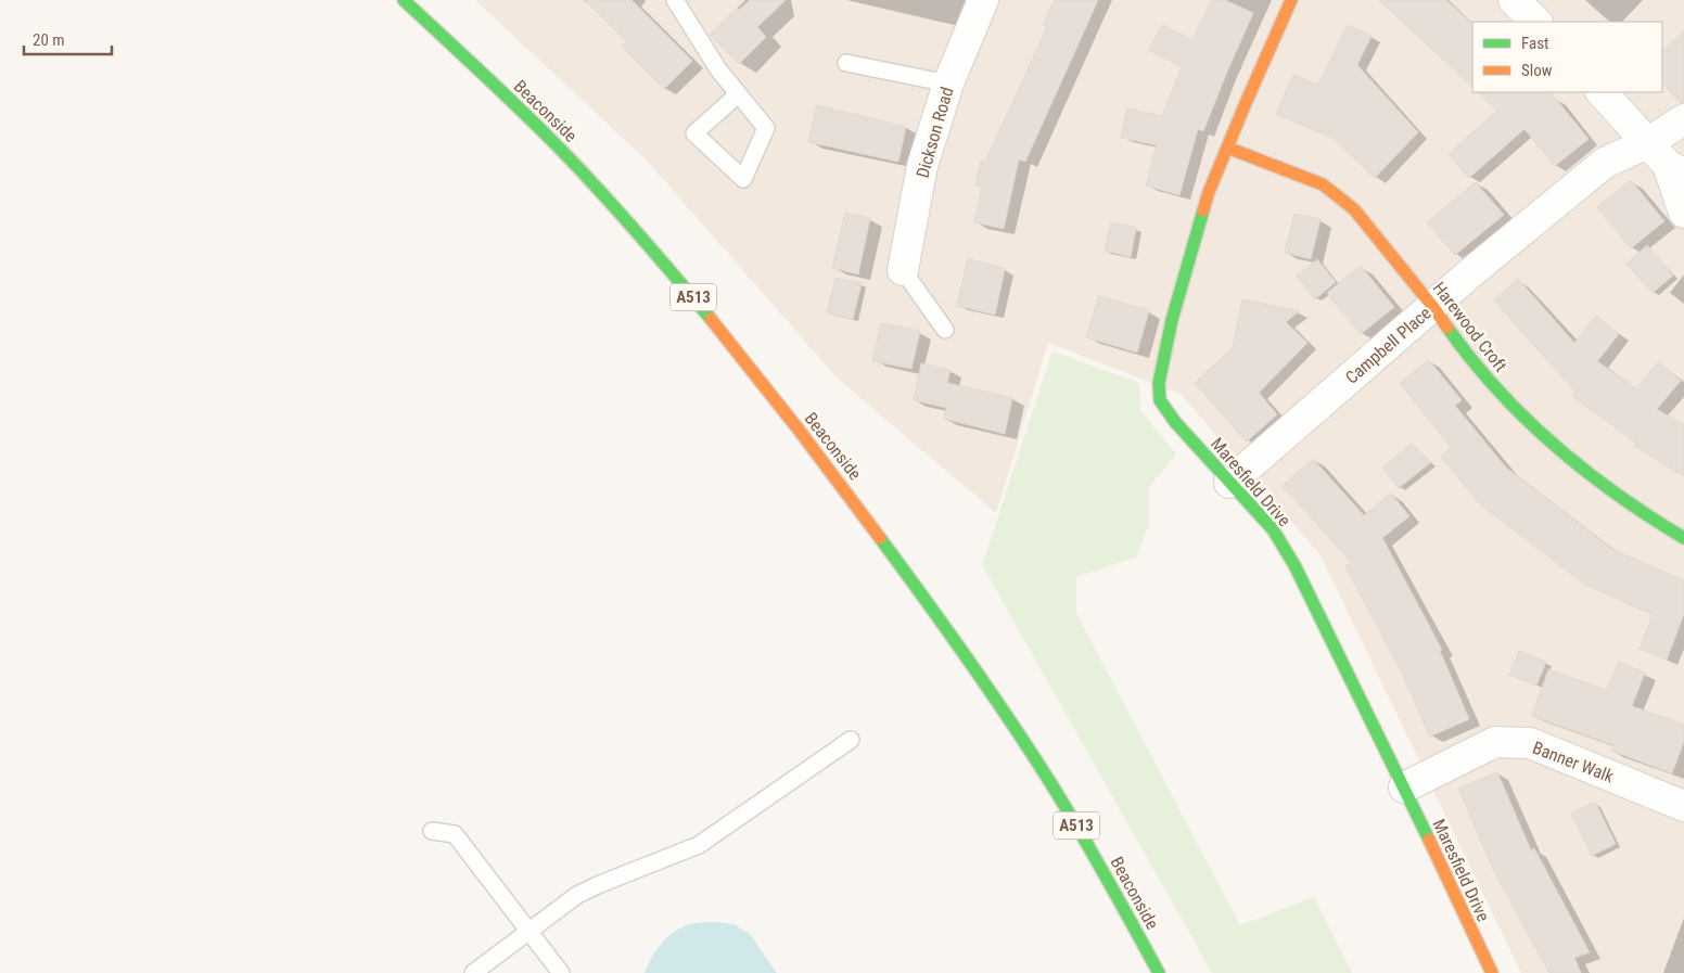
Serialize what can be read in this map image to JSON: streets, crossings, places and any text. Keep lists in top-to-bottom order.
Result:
{
  "streets": {
    "main road": [
      "Beaconside",
      "A513",
      "Harewood Croft",
      "Maresfield Drive"
    ],
    "street": ["Dickson Road", "Campbell Place", "Banner Walk"]
  },
  "crossings": [
    ["Harewood Croft", "Campbell Place"],
    ["Harewood Croft", "Maresfield Drive"],
    ["Campbell Place", "Maresfield Drive"],
    ["Maresfield Drive", "Banner Walk"]
  ],
  "legend": ["Fast", "Slow"],
  "scale_bar": "20 m"
}
